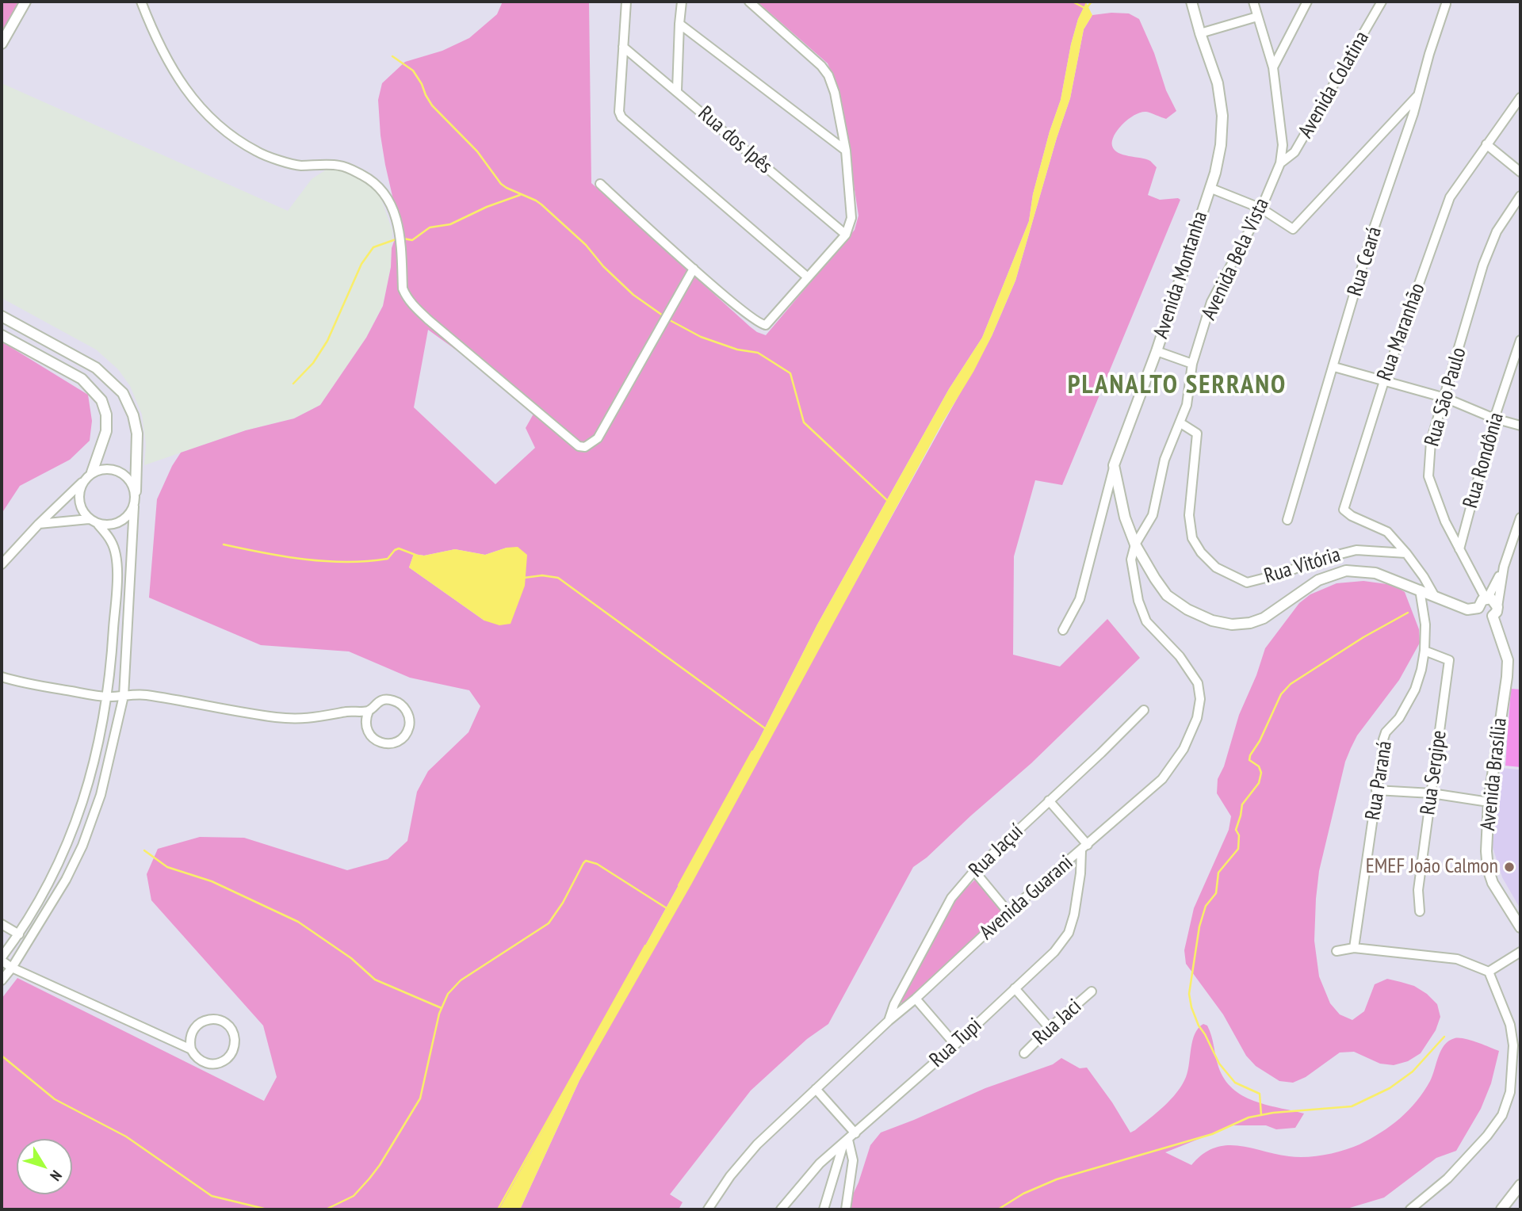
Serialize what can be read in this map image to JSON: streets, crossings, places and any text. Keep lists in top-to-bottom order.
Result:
{
  "streets": {
    "street": [
      "Avenida Colatina",
      "Rua dos Ipês",
      "Avenida Bela Vista",
      "Rua Ceará",
      "Avenida Montanha",
      "Rua Maranhão",
      "Rua São Paulo",
      "Rua Rondônia",
      "Rua Vitória",
      "Rua Sergipe",
      "Avenida Brasília",
      "Rua Paraná",
      "Rua Jaçuí",
      "Avenida Guarani",
      "Rua Jaci",
      "Rua Tupi"
    ]
  },
  "crossings": [
    ["Avenida Colatina", "Avenida Bela Vista"],
    ["Avenida Bela Vista", "Rua Vitória"],
    ["Avenida Bela Vista", "Avenida Guarani"],
    ["Rua Maranhão", "Rua Vitória"],
    ["Rua São Paulo", "Rua Rondônia"],
    ["Rua São Paulo", "Avenida Brasília"],
    ["Rua Sergipe", "Rua Paraná"],
    ["Rua Jaçuí", "Avenida Guarani"],
    ["Avenida Guarani", "Rua Tupi"]
  ],
  "districts": ["PLANALTO SERRANO"],
  "places": ["EMEF João Calmon"],
  "north": "bottom right"
}
